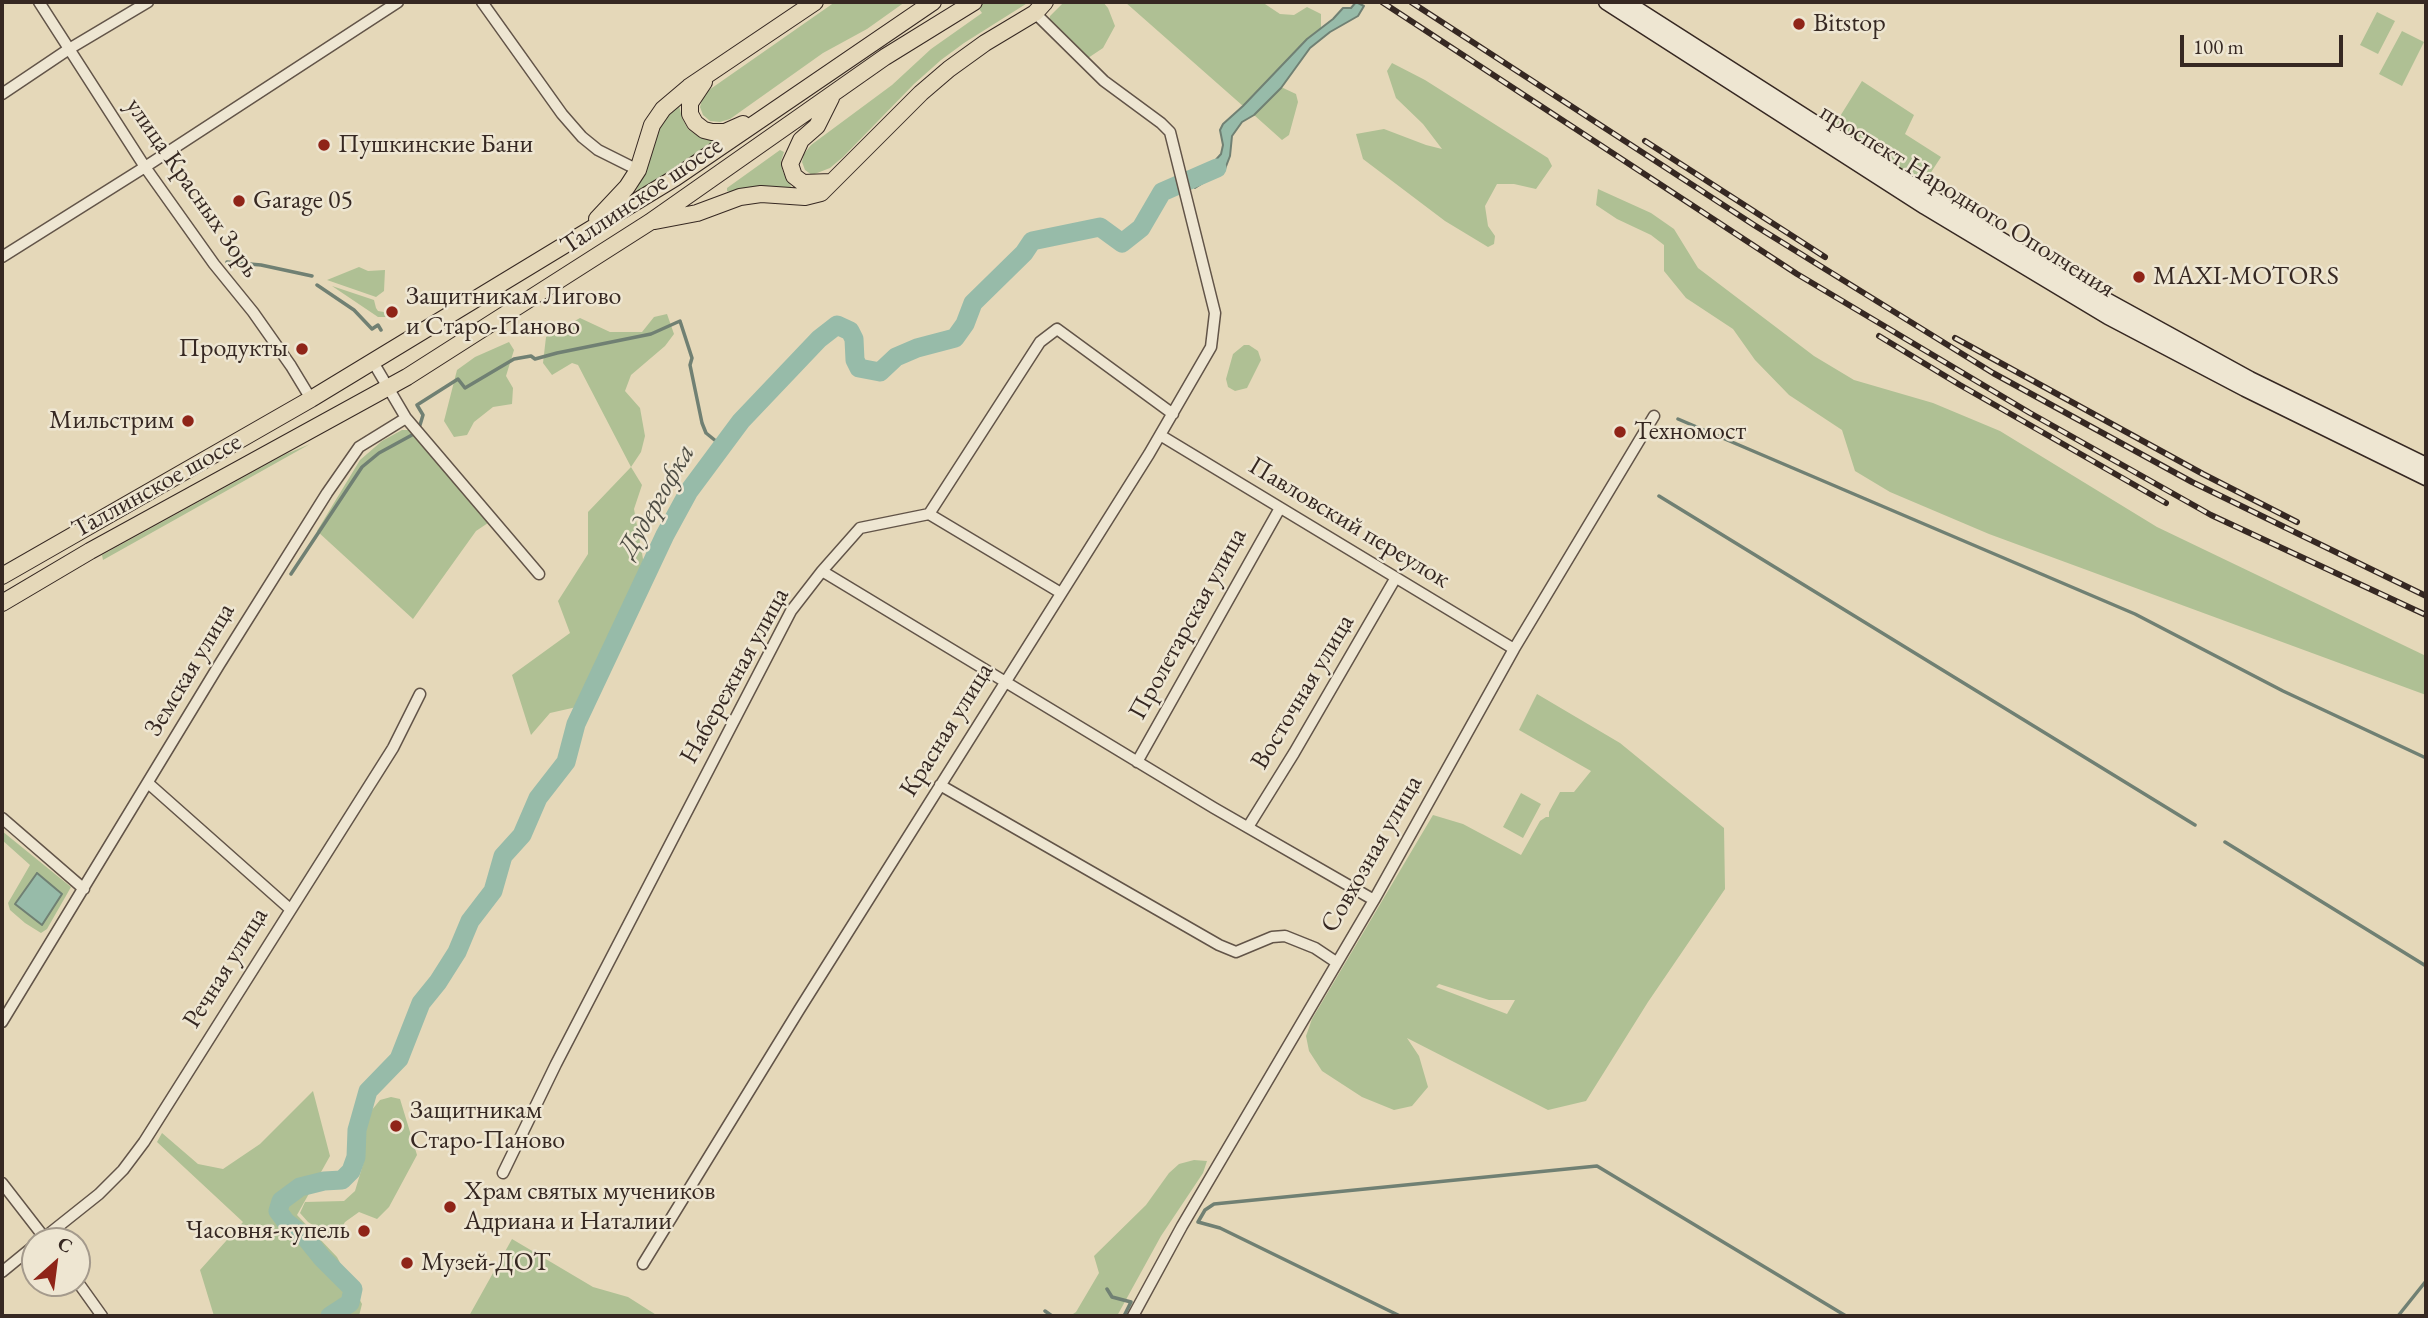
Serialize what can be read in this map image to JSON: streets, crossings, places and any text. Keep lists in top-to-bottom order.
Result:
{
  "streets": {
    "main road": ["Таллинское шоссе", "проспект Народного Ополчения"],
    "street": [
      "улица Красных Зорь",
      "Павловский переулок",
      "Пролетарская улица",
      "Земская улица",
      "Набережная улица",
      "Восточная улица",
      "Красная улица",
      "Совхозная улица",
      "Речная улица"
    ]
  },
  "crossings": [
    ["улица Красных Зорь", "Таллинское шоссе"],
    ["Павловский переулок", "Пролетарская улица"],
    ["Павловский переулок", "Восточная улица"],
    ["Павловский переулок", "Красная улица"],
    ["Павловский переулок", "Совхозная улица"]
  ],
  "water": ["Дудергофка"],
  "places": [
    "Bitstop",
    "Пушкинские Бани",
    "Garage 05",
    "MAXI-MOTORS",
    "Защитникам Лигово и Старо-Паново",
    "Продукты",
    "Мильстрим",
    "Техномост",
    "Защитникам Старо-Паново",
    "Храм святых мучеников Адриана и Наталии",
    "Часовня-купель",
    "Музей-ДОТ"
  ],
  "scale_bar": "100 m",
  "north": "top right"
}
